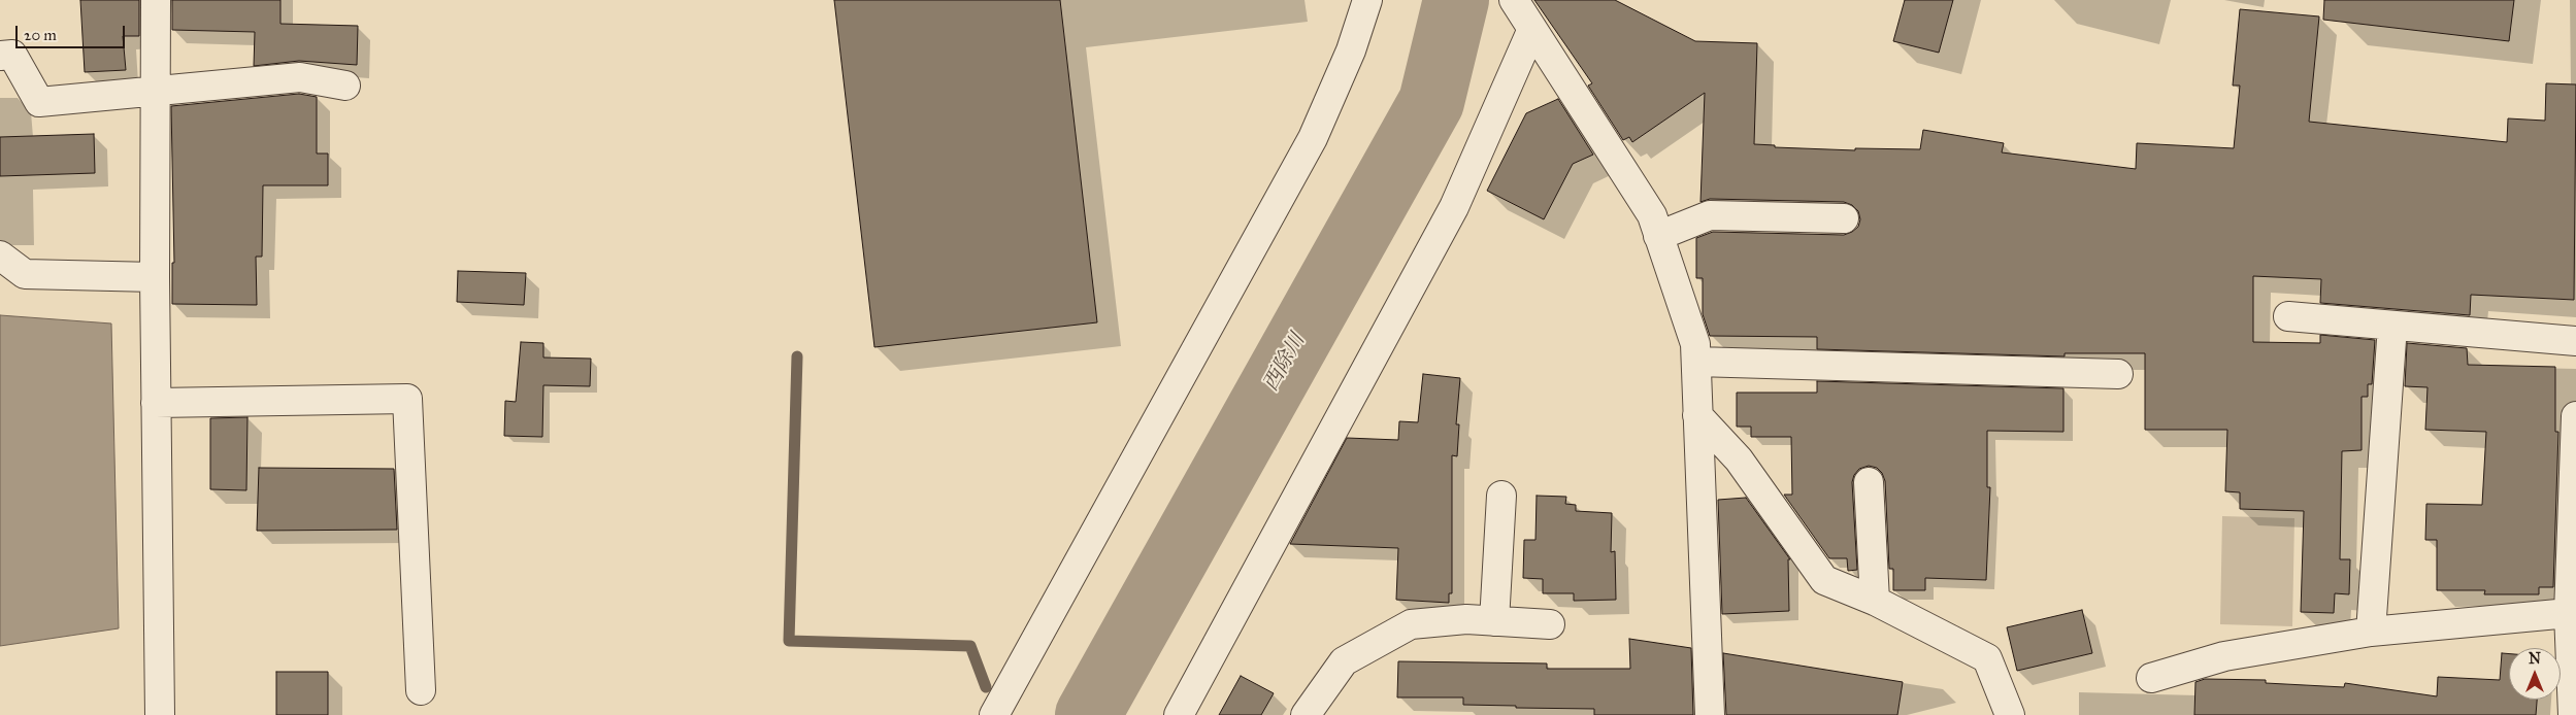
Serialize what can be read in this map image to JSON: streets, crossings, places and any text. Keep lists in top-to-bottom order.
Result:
{
  "water": ["西除川"],
  "scale_bar": "20 m",
  "north": "top"
}
